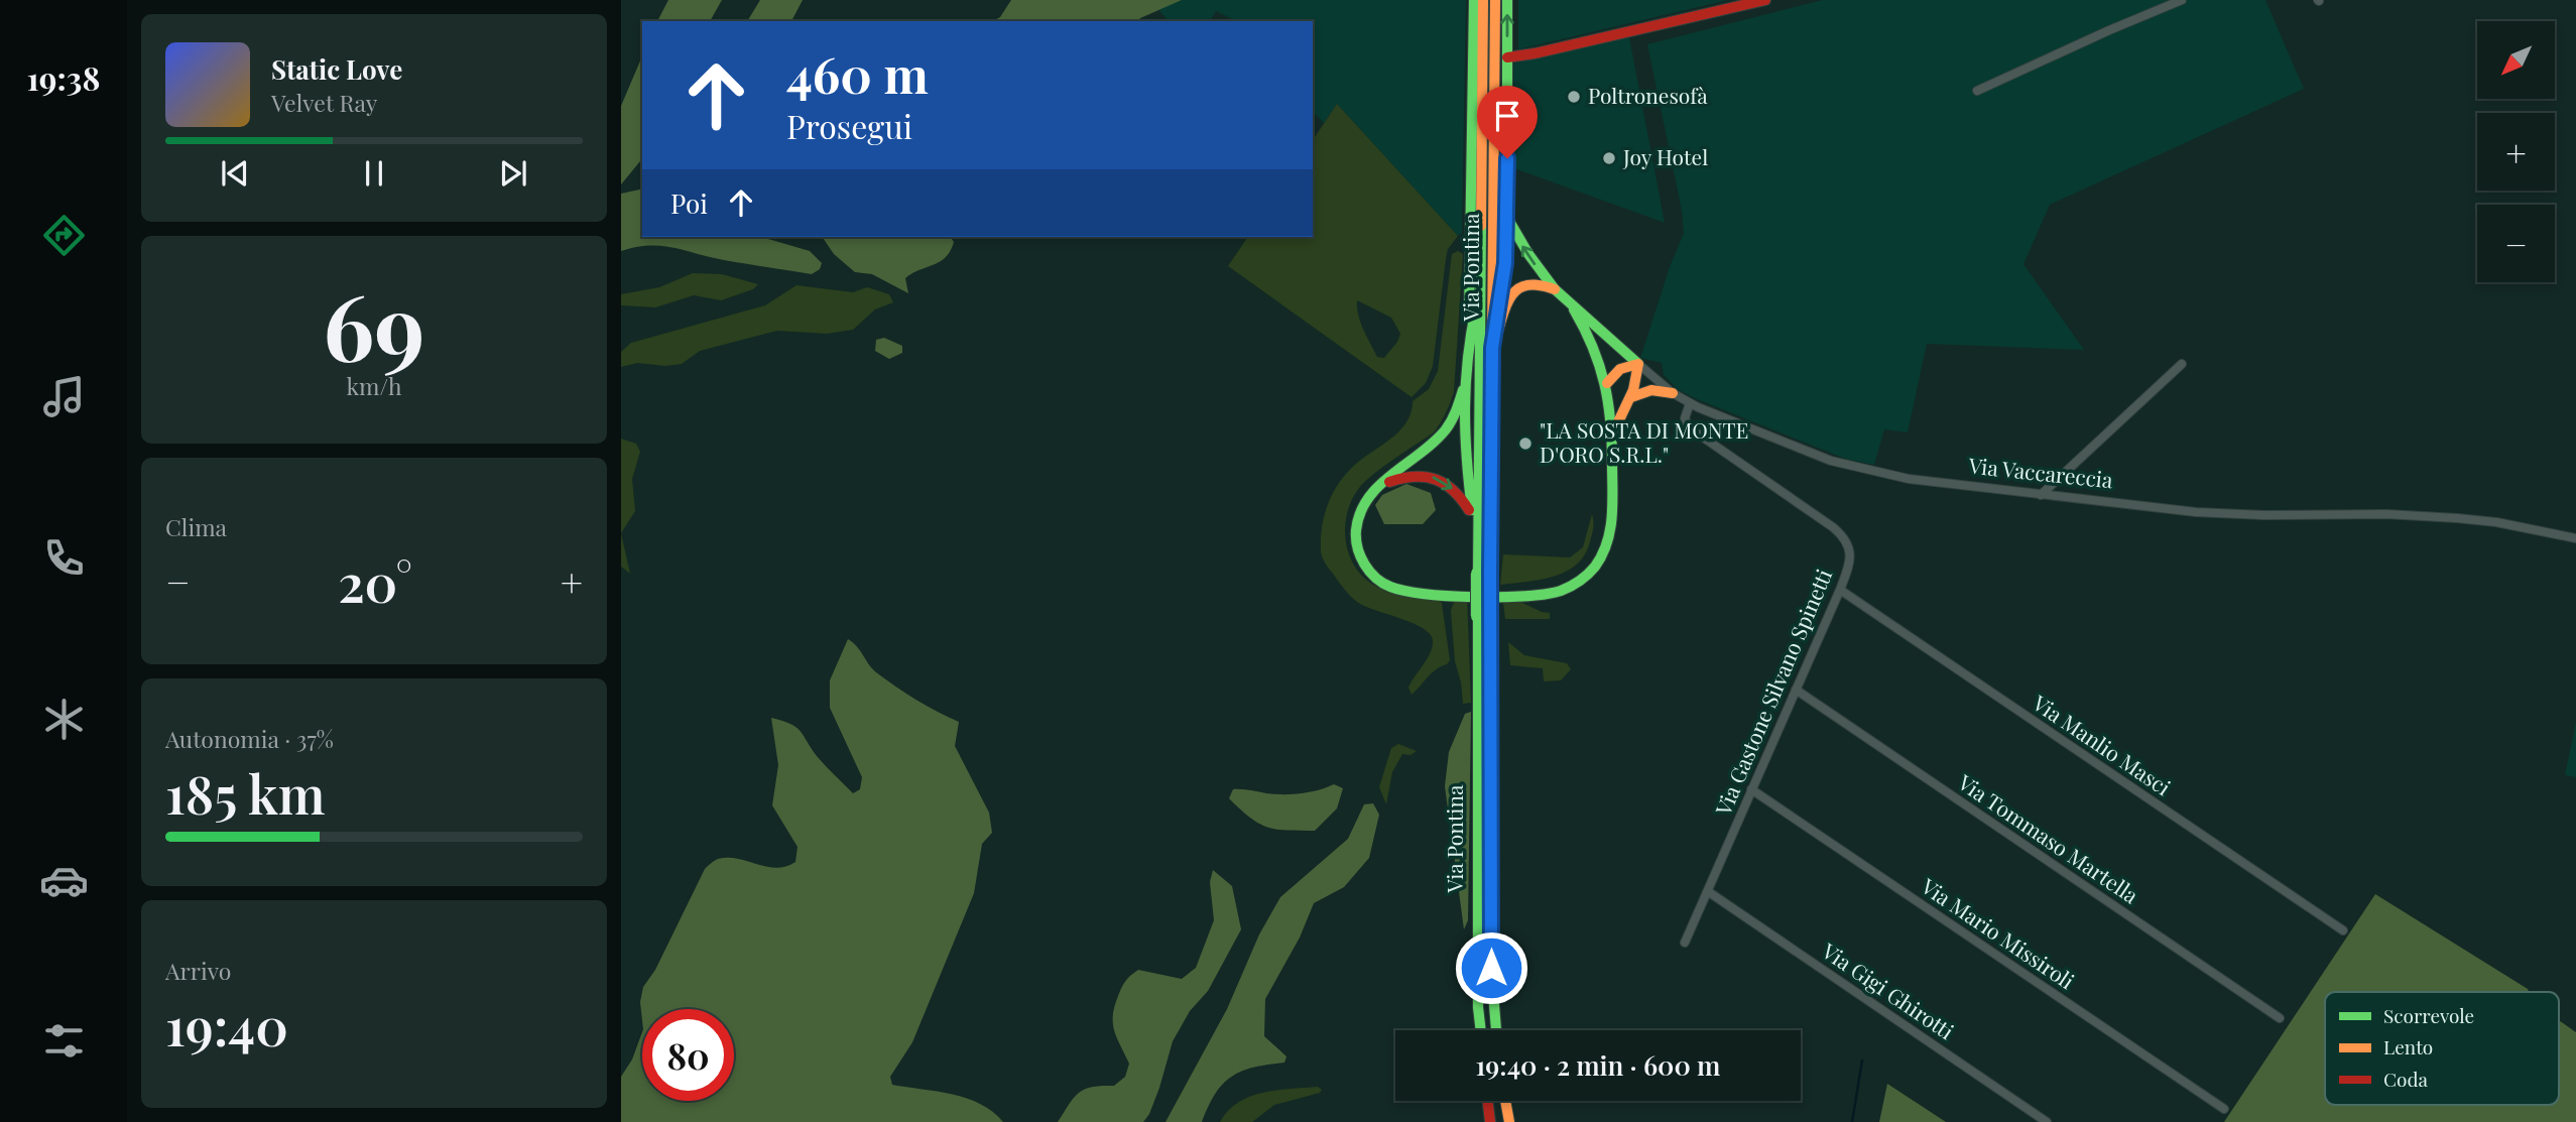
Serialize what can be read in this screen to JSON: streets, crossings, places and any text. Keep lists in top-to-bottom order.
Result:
{
  "streets": {
    "main road": ["Via Pontina", "Via Vaccareccia"],
    "street": [
      "Via Gastone Silvano Spinetti",
      "Via Manlio Masci",
      "Via Tommaso Martella",
      "Via Mario Missiroli",
      "Via Gigi Ghirotti"
    ]
  },
  "crossings": [
    ["Via Pontina", "Via Vaccareccia"],
    ["Via Vaccareccia", "Via Gastone Silvano Spinetti"],
    ["Via Gastone Silvano Spinetti", "Via Manlio Masci"],
    ["Via Gastone Silvano Spinetti", "Via Tommaso Martella"],
    ["Via Gastone Silvano Spinetti", "Via Mario Missiroli"],
    ["Via Gastone Silvano Spinetti", "Via Gigi Ghirotti"]
  ],
  "places": ["Poltronesofà", "Joy Hotel", "\"LA SOSTA DI MONTE D'ORO S.R.L.\""],
  "legend": ["Scorrevole", "Lento", "Coda"],
  "north": "bottom left",
  "page": {
    "tabs": "19:38",
    "map_buttons": ["+", "−"],
    "turn": ["460 m", "Prosegui"],
    "song": ["Static Love", "Velvet Ray"],
    "then": "Poi",
    "tile": [
      ["69", "km/h"],
      "Clima",
      ["Autonomia · 37%", "185 km"],
      ["Arrivo", "19:40"]
    ],
    "heat": ["−", "20°", "+"],
    "limit": "80",
    "trip": "19:40 · 2 min · 600 m"
  }
}
